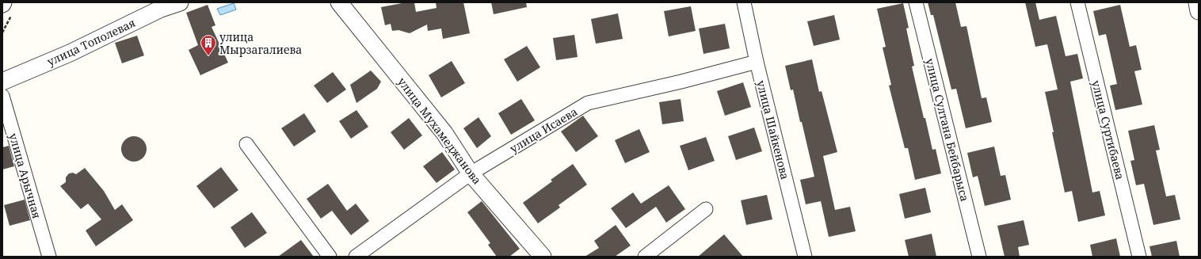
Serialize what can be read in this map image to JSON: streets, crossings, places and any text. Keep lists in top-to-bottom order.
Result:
{
  "streets": {
    "street": [
      "улица Тополевая",
      "улица Исаева",
      "улица Шайкенова",
      "улица Султана Бейбарыса",
      "улица Суртибаева",
      "улица Мухамеджанова",
      "улица Арычная"
    ]
  },
  "crossings": [
    ["улица Исаева", "улица Шайкенова"],
    ["улица Исаева", "улица Мухамеджанова"]
  ],
  "places": {
    "building": ["улица Мырзагалиева"]
  }
}
